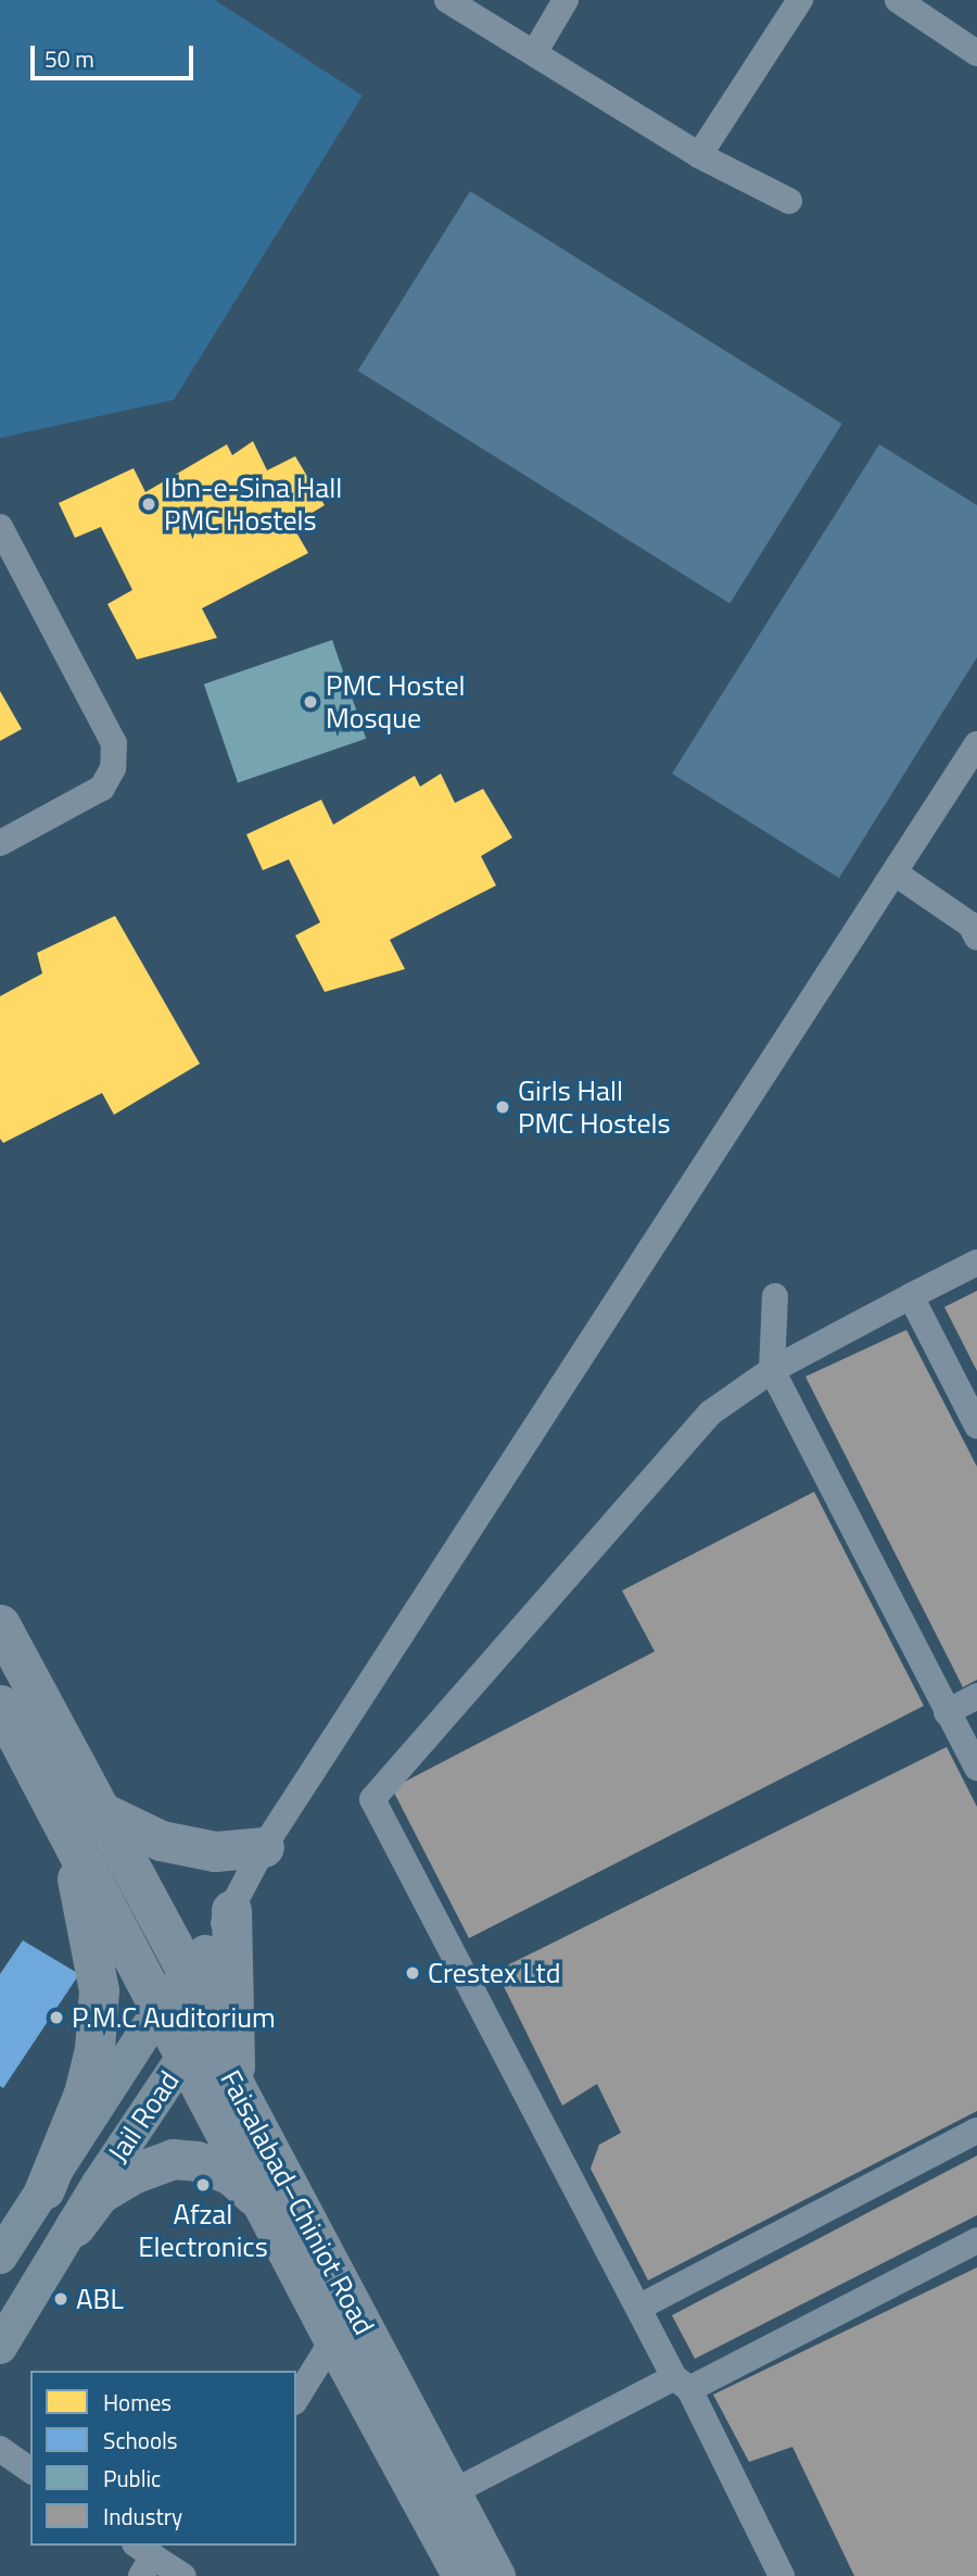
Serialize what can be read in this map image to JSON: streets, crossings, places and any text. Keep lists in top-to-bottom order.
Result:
{
  "streets": {
    "highway": ["Faisalabad–Chiniot Road"],
    "main road": ["Jail Road"]
  },
  "crossings": [
    ["Jail Road", "Faisalabad–Chiniot Road"]
  ],
  "places": [
    "Ibn-e-Sina Hall PMC Hostels",
    "PMC Hostel Mosque",
    "Girls Hall PMC Hostels",
    "Crestex Ltd",
    "P.M.C Auditorium",
    "Afzal Electronics",
    "ABL"
  ],
  "legend": [
    "Homes",
    "Schools",
    "Public",
    "Industry"
  ],
  "scale_bar": "50 m"
}
